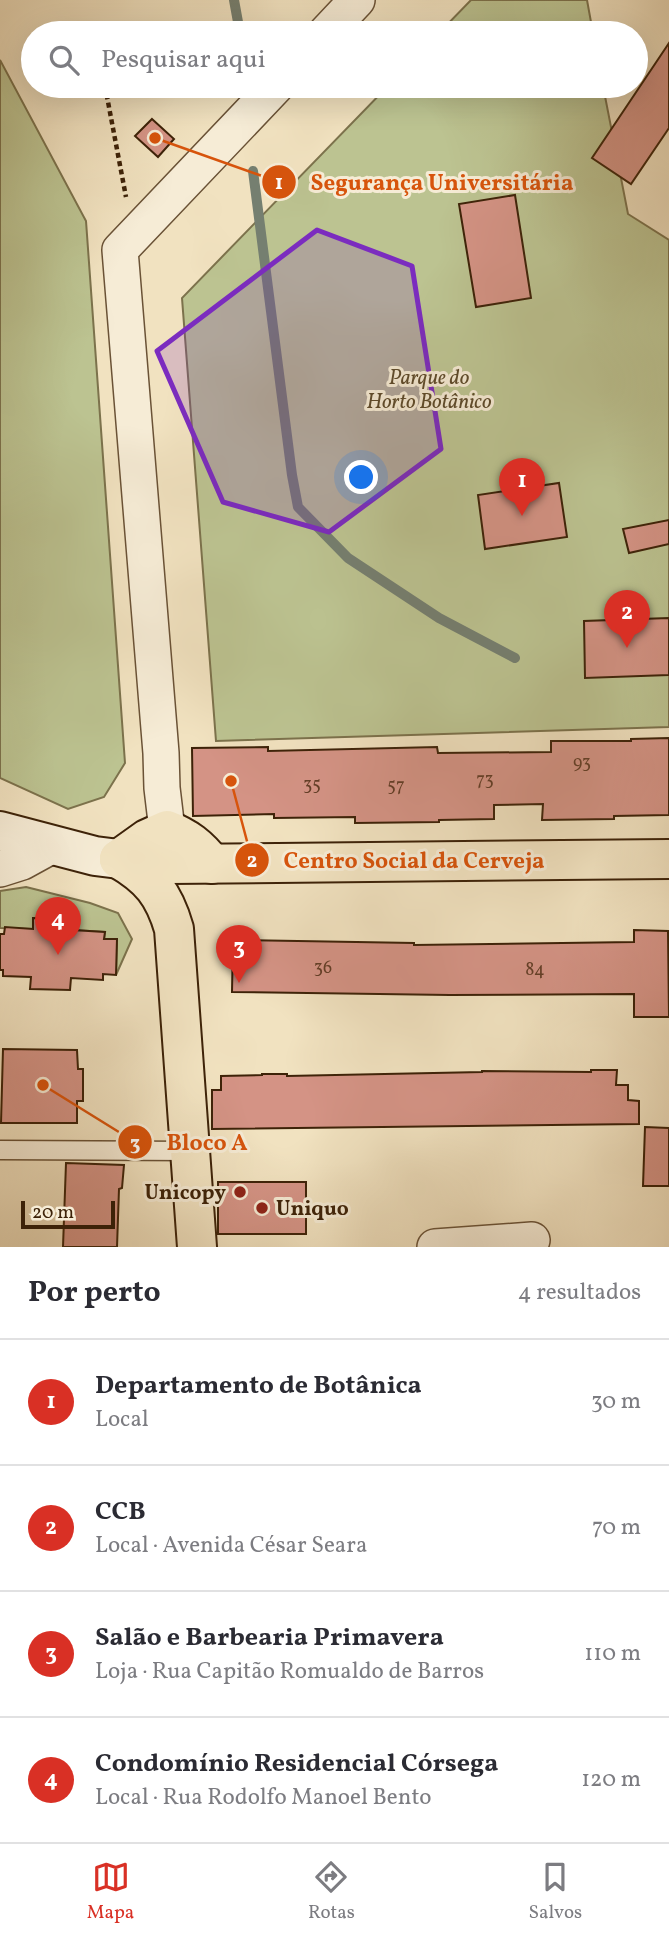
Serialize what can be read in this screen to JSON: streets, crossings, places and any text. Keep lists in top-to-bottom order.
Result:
{
  "parks": ["Parque do Horto Botânico"],
  "places": [
    "Segurança Universitária",
    "Centro Social da Cerveja",
    "Bloco A",
    "Unicopy",
    "Uniquo"
  ],
  "house_numbers": [
    "93",
    "73",
    "35",
    "57",
    "36",
    "84"
  ],
  "scale_bar": "20 m",
  "page": {
    "search": "Pesquisar aqui",
    "pins": [
      "1",
      "2",
      "4",
      "3"
    ],
    "scale": "20 m",
    "heading": ["Por perto", "4 resultados"],
    "list": [
      {
        "mark": "1",
        "name": "Departamento de Botânica",
        "note": "Local",
        "value": "30 m"
      },
      {
        "mark": "2",
        "name": "CCB",
        "note": "Local · Avenida César Seara",
        "value": "70 m"
      },
      {
        "mark": "3",
        "name": "Salão e Barbearia Primavera",
        "note": "Loja · Rua Capitão Romualdo de Barros",
        "value": "110 m"
      },
      {
        "mark": "4",
        "name": "Condomínio Residencial Córsega",
        "note": "Local · Rua Rodolfo Manoel Bento",
        "value": "120 m"
      }
    ],
    "nav": ["Mapa", "Rotas", "Salvos"]
  }
}
